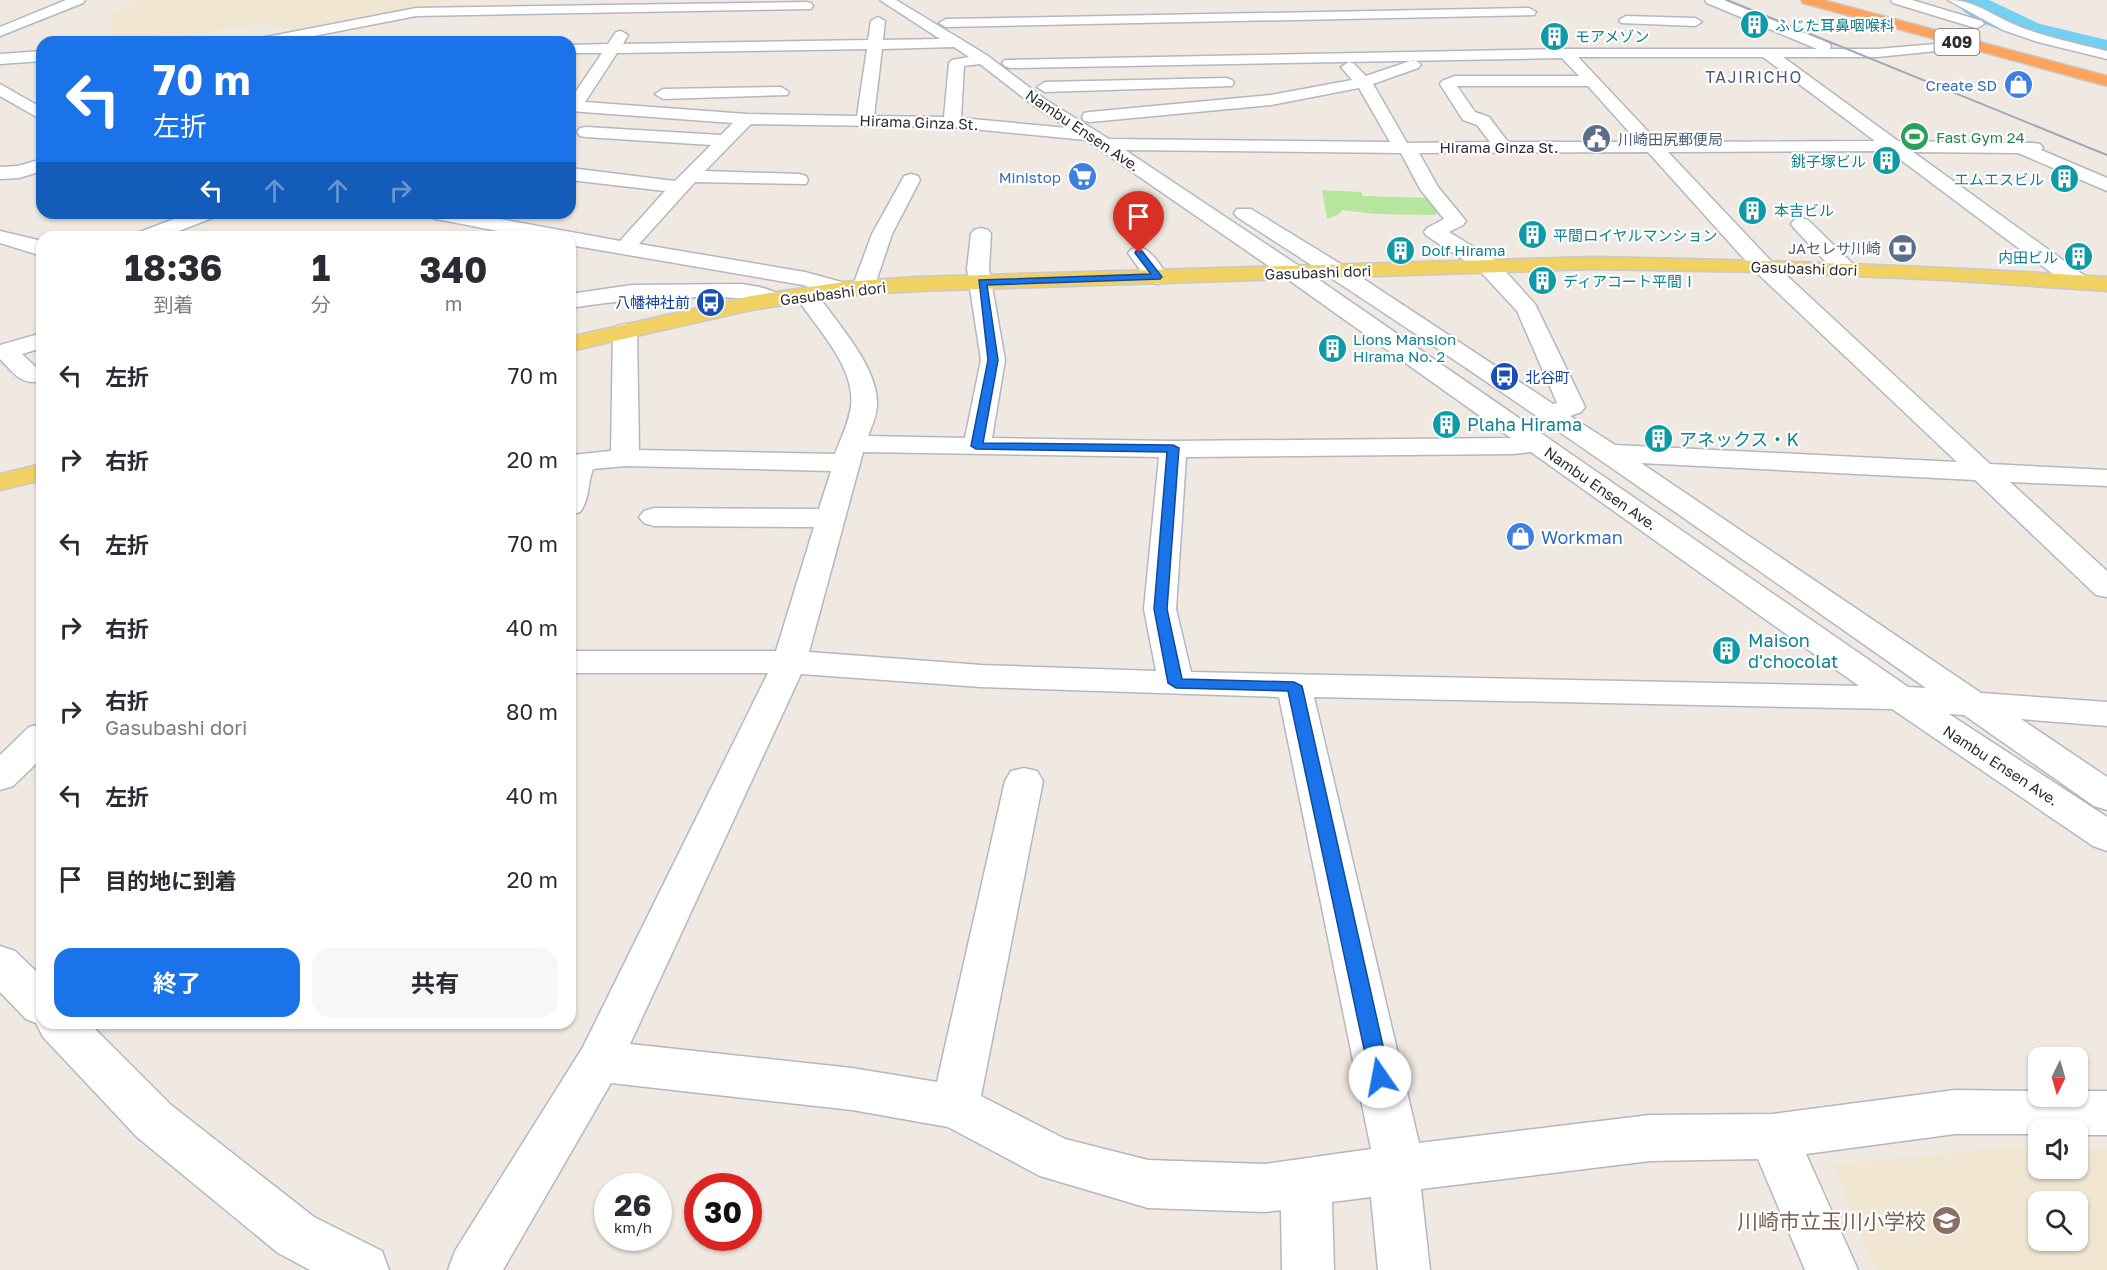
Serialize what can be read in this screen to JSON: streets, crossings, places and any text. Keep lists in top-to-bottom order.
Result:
{
  "streets": {
    "highway": ["409"],
    "main road": ["Gasubashi dori"],
    "street": ["Hirama Ginza St.", "Nambu Ensen Ave."]
  },
  "crossings": [
    ["Hirama Ginza St.", "Nambu Ensen Ave."],
    ["Nambu Ensen Ave.", "Gasubashi dori"]
  ],
  "districts": ["TAJIRICHO"],
  "places": {
    "building": [
      "ふじた耳鼻咽喉科",
      "モアメゾン",
      "銚子塚ビル",
      "エムエスビル",
      "本吉ビル",
      "平間ロイヤルマンション",
      "Dolf Hirama",
      "内田ビル",
      "ディアコート平間Ⅰ",
      "Lions Mansion Hirama No. 2",
      "Plaha Hirama",
      "アネックス・K",
      "Maison d'chocolat"
    ],
    "shop": ["Create SD", "Workman"],
    "sports": ["Fast Gym 24"],
    "public building": ["川崎田尻郵便局"],
    "supermarket": ["Ministop"],
    "bank": ["JAセレサ川崎"],
    "bus stop": ["八幡神社前", "北谷町"],
    "school or university": ["川崎市立玉川小学校"]
  },
  "north": "bottom",
  "page": {
    "turn": ["70 m", "左折"],
    "eta": [
      "18:36",
      "到着",
      "1",
      "分",
      "340",
      "m"
    ],
    "list": [
      {
        "name": "左折",
        "value": "70 m"
      },
      {
        "name": "右折",
        "value": "20 m"
      },
      {
        "name": "左折",
        "value": "70 m"
      },
      {
        "name": "右折",
        "value": "40 m"
      },
      {
        "name": "右折",
        "note": "Gasubashi dori",
        "value": "80 m"
      },
      {
        "name": "左折",
        "value": "40 m"
      },
      {
        "name": "目的地に到着",
        "value": "20 m"
      }
    ],
    "buttons": ["終了", "共有"],
    "speed": "26 km/h",
    "limit": "30"
  }
}
